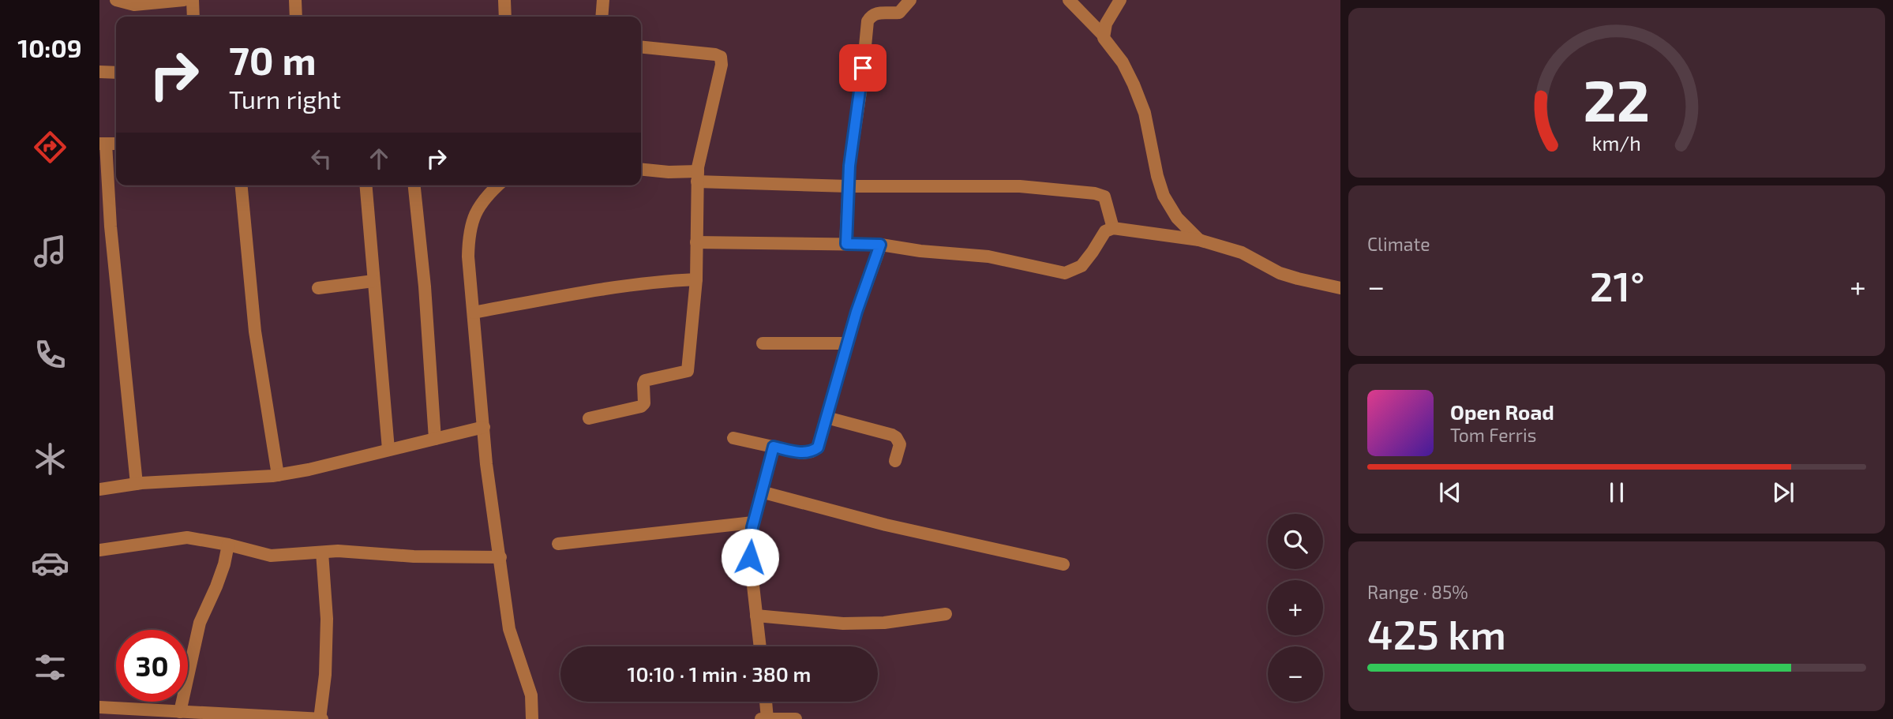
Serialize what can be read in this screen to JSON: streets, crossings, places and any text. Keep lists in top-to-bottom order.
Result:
{
  "page": {
    "tabs": "10:09",
    "turn": ["70 m", "Turn right"],
    "tile": [
      "Climate",
      ["Range · 85%", "425 km"]
    ],
    "heat": ["−", "21°", "+"],
    "song": ["Open Road", "Tom Ferris"],
    "map_buttons": ["+", "−"],
    "limit": "30",
    "trip": "10:10 · 1 min · 380 m",
    "gauge": ["22", "km/h"]
  }
}
